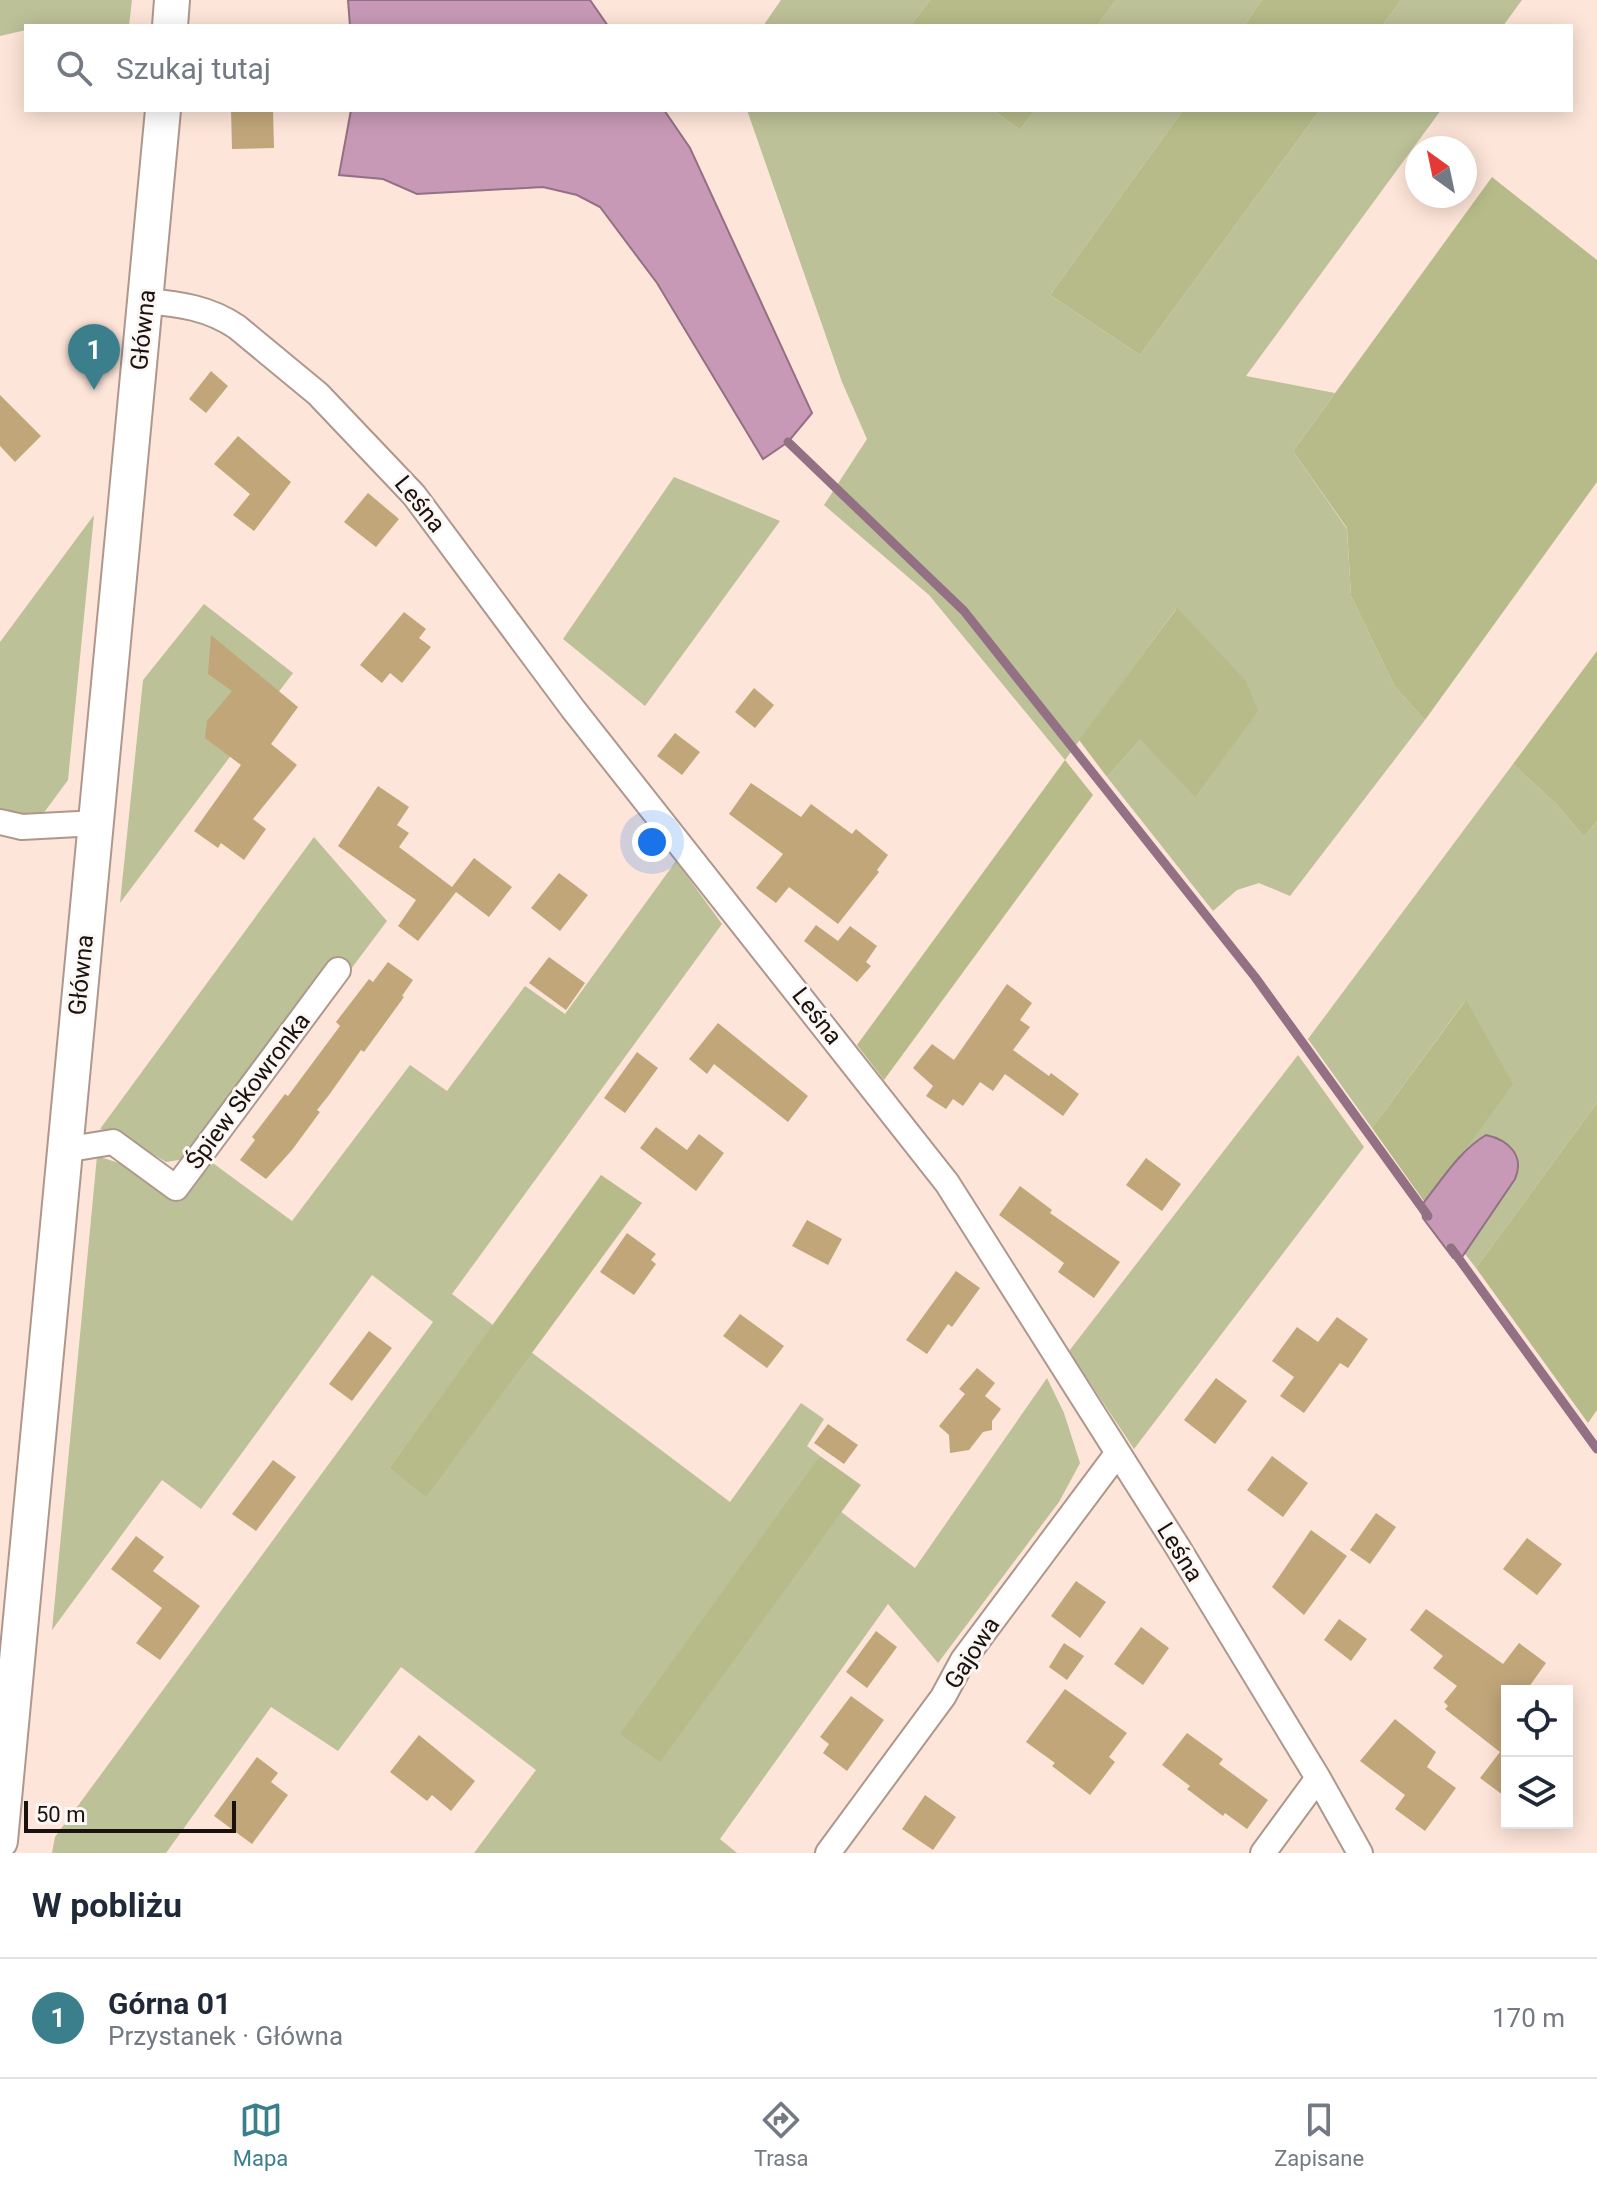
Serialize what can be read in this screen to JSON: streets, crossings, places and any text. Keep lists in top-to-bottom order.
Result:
{
  "streets": {
    "main road": ["Główna"],
    "street": ["Leśna", "Śpiew Skowronka", "Gajowa"]
  },
  "crossings": [
    ["Główna", "Leśna"],
    ["Główna", "Śpiew Skowronka"],
    ["Leśna", "Gajowa"]
  ],
  "scale_bar": "50 m",
  "north": "top left",
  "page": {
    "search": "Szukaj tutaj",
    "pins": "1",
    "scale": "50 m",
    "heading": "W pobliżu",
    "list": [
      {
        "mark": "1",
        "name": "Górna 01",
        "note": "Przystanek · Główna",
        "value": "170 m"
      }
    ],
    "nav": ["Mapa", "Trasa", "Zapisane"]
  }
}
